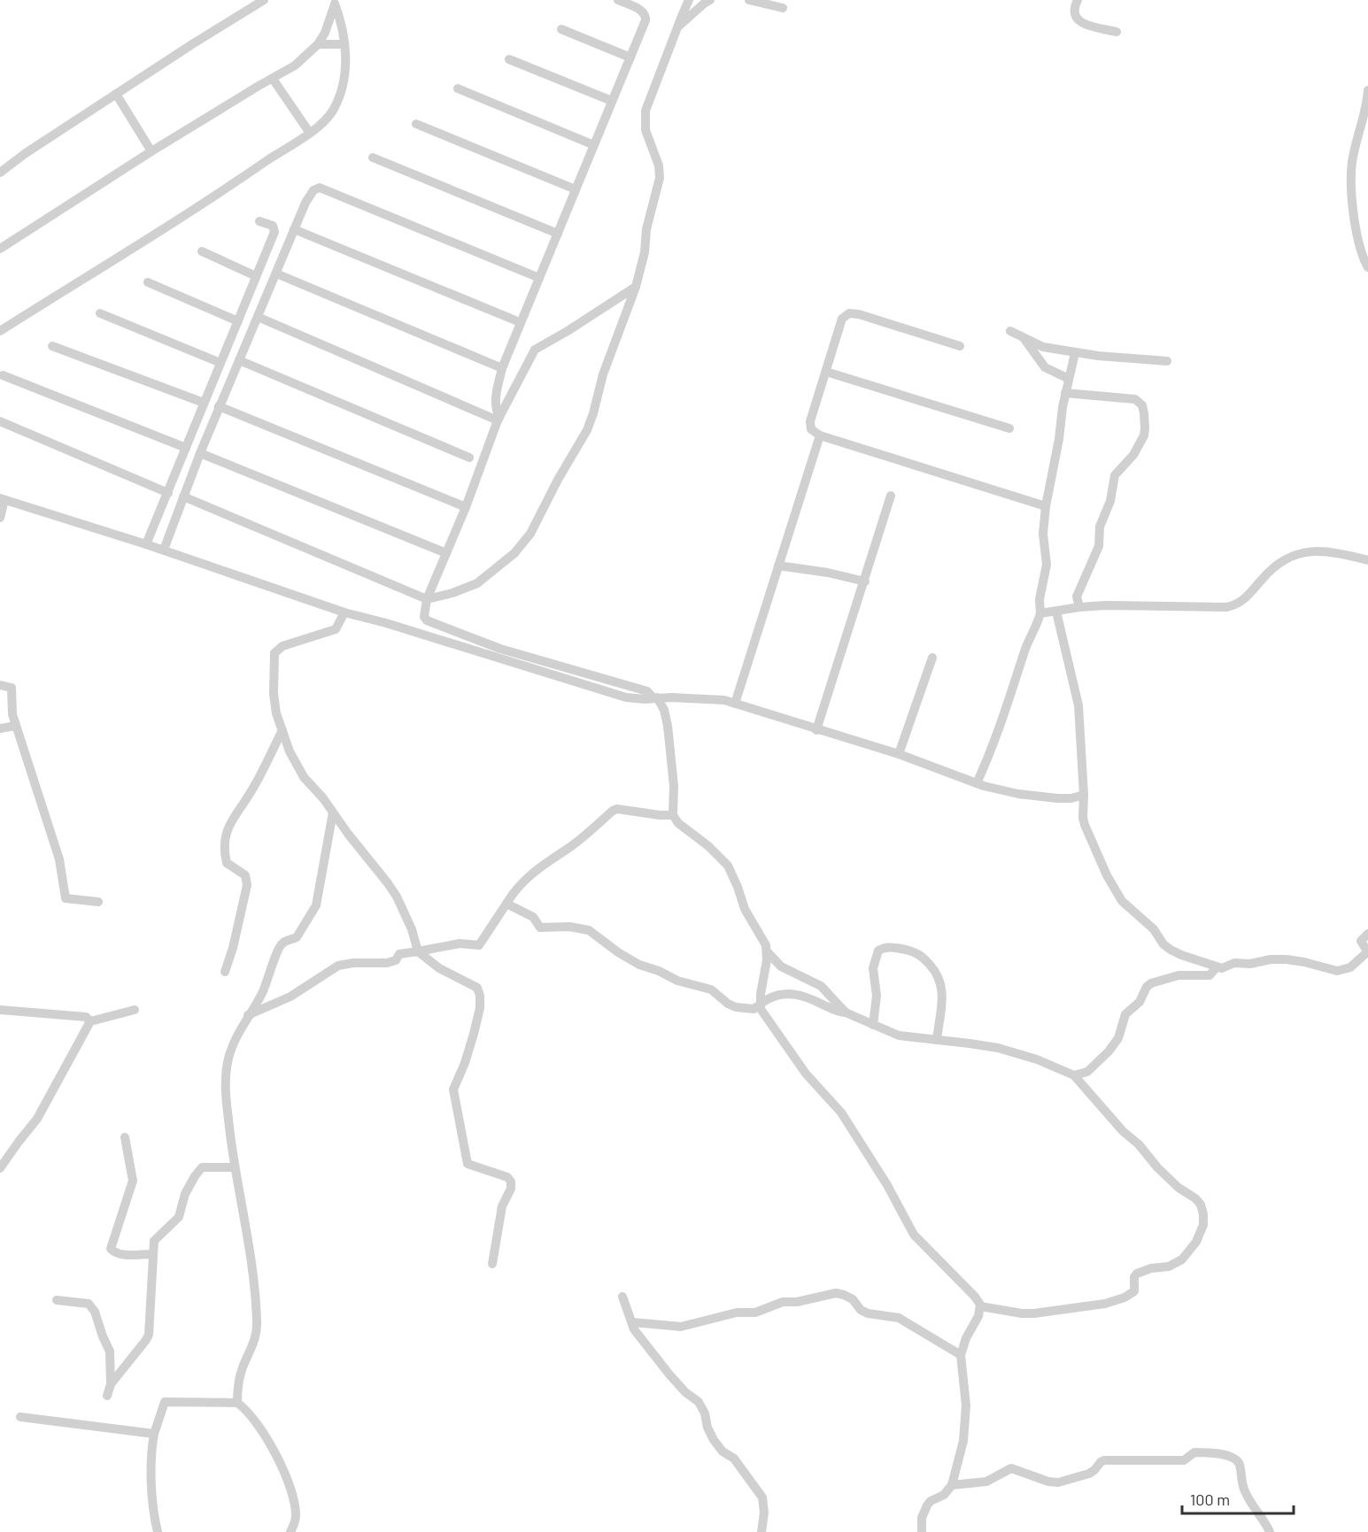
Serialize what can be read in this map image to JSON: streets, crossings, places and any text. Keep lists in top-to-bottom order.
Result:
{
  "scale_bar": "100 m"
}
